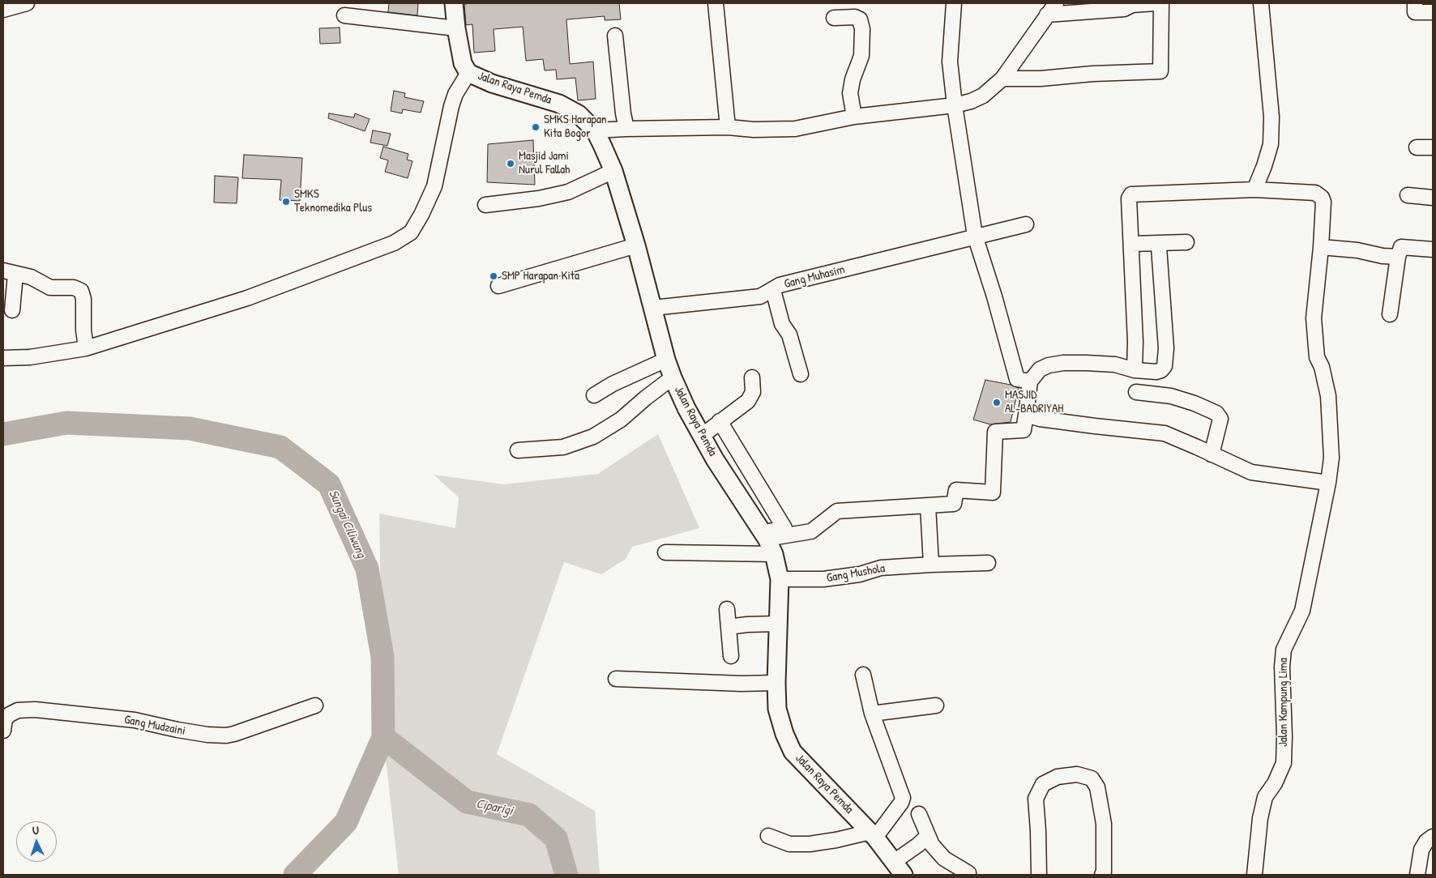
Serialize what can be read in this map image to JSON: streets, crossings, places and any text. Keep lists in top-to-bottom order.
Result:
{
  "streets": {
    "main road": ["Jalan Raya Pemda"],
    "street": [
      "Gang Muhasim",
      "Gang Mushola",
      "Jalan Kampung Lima",
      "Gang Mudzaini"
    ]
  },
  "crossings": [
    ["Jalan Raya Pemda", "Gang Muhasim"],
    ["Jalan Raya Pemda", "Gang Mushola"]
  ],
  "water": ["Sungai Ciliwung", "Ciparigi"],
  "places": [
    "SMKS Harapan Kita Bogor",
    "Masjid Jami Nurul Fallah",
    "SMKS Teknomedika Plus",
    "SMP Harapan Kita",
    "MASJID AL-BADRIYAH"
  ],
  "north": "top"
}
